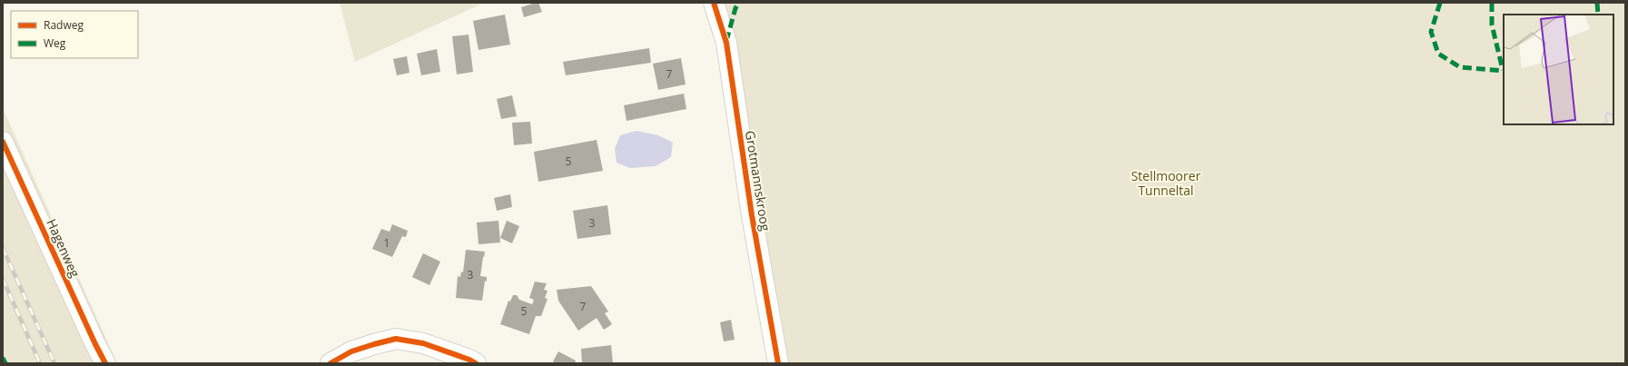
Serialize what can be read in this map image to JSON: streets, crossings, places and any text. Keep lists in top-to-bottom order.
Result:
{
  "streets": {
    "street": ["Grotmannskroog", "Hagenweg"]
  },
  "parks": ["Stellmoorer Tunneltal"],
  "house_numbers": [
    "7",
    "5",
    "3",
    "1",
    "3",
    "7",
    "5"
  ],
  "legend": ["Radweg", "Weg"]
}
